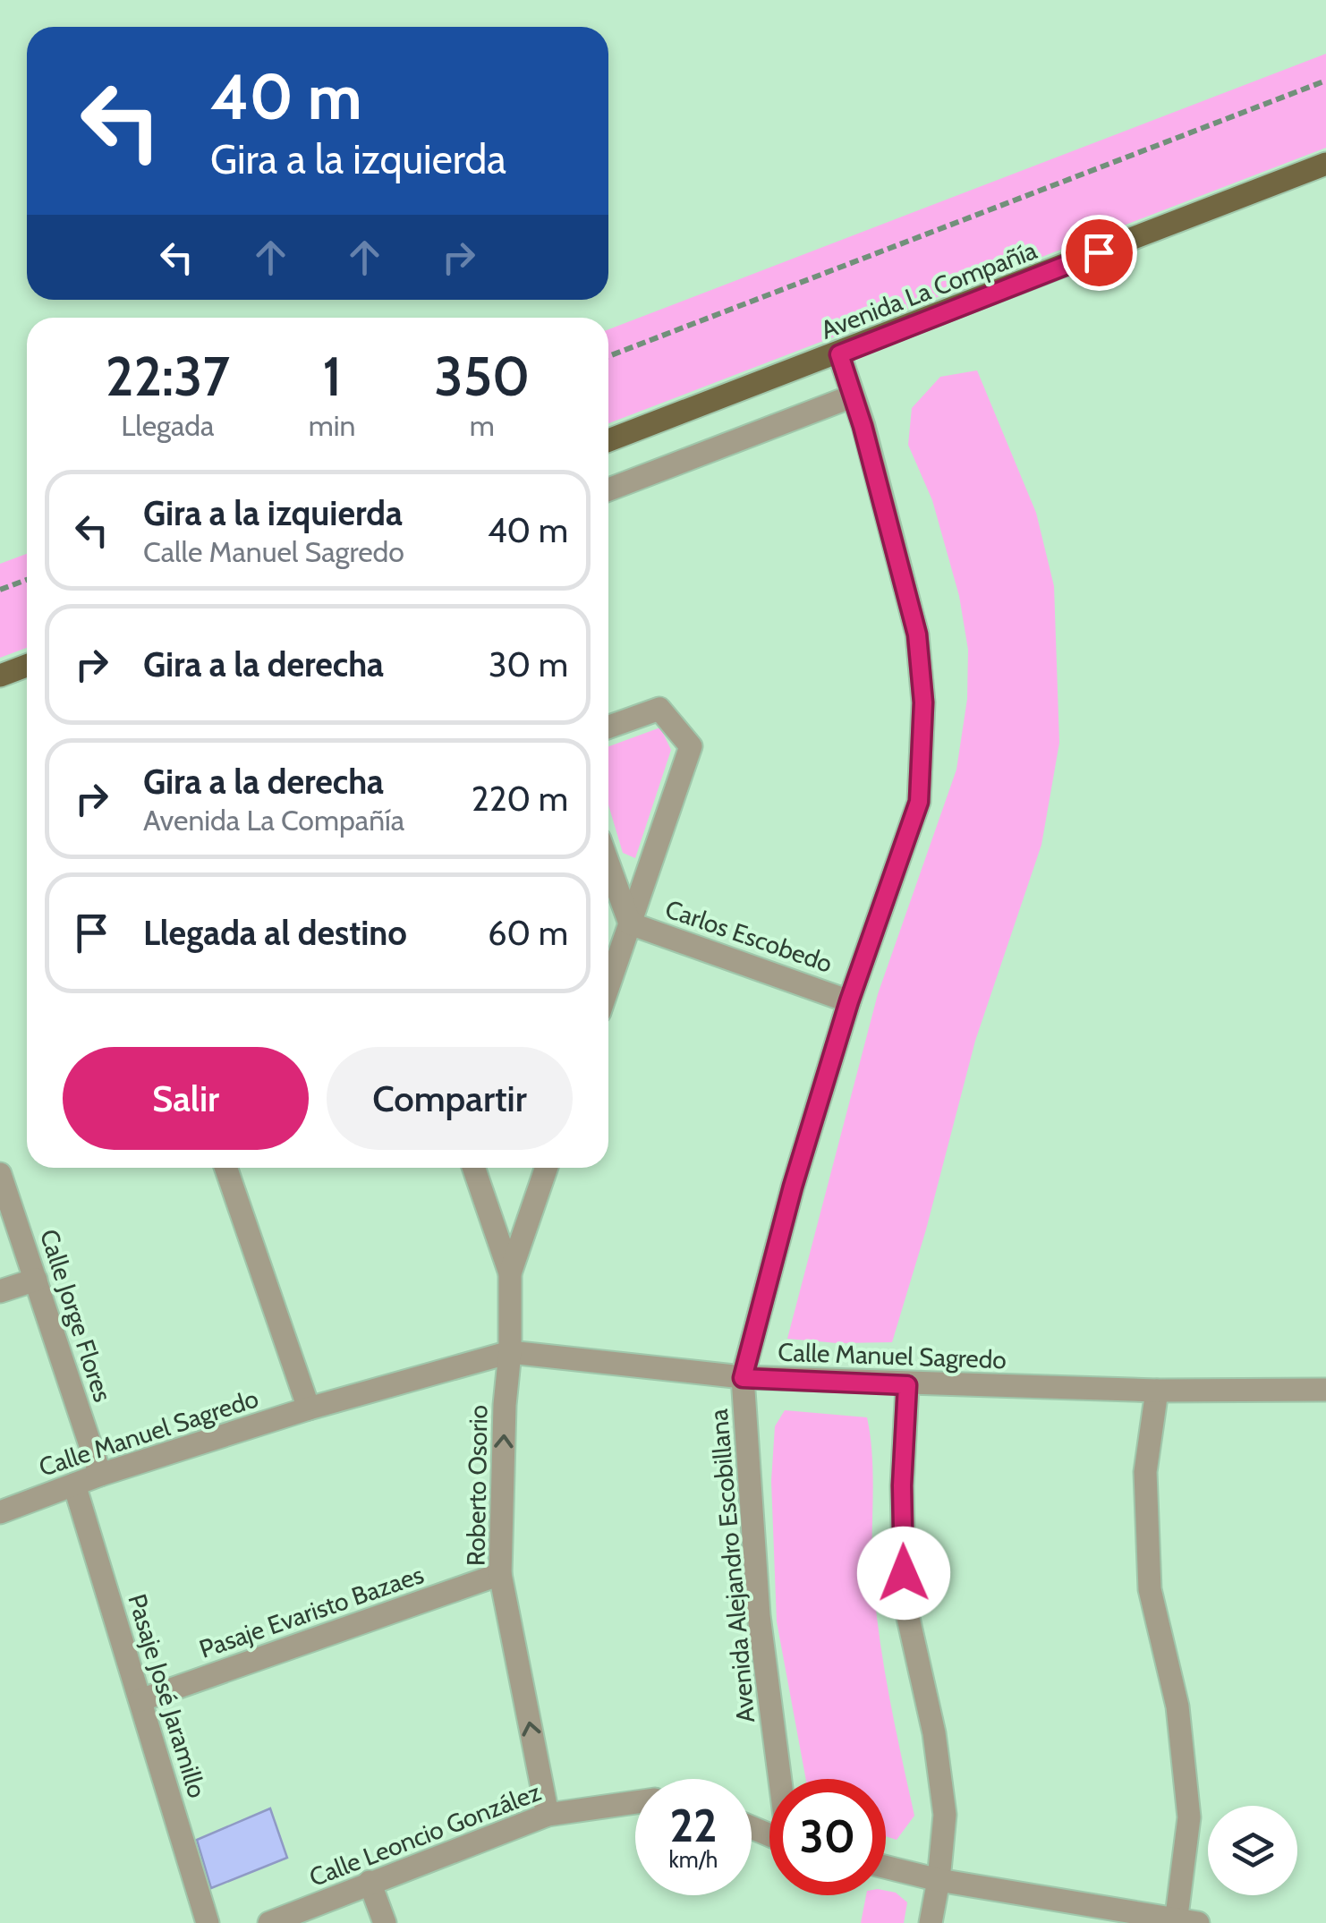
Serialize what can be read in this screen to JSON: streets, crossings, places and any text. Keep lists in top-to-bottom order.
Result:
{
  "streets": {
    "main road": ["Avenida La Compañía"],
    "street": [
      "Carlos Escobedo",
      "Calle Jorge Flores",
      "Calle Manuel Sagredo",
      "Roberto Osorio",
      "Avenida Alejandro Escobillana",
      "Pasaje Evaristo Bazaes",
      "Pasaje José Jaramillo",
      "Calle Leoncio González"
    ]
  },
  "crossings": [
    ["Avenida La Compañía", "Avenida Alejandro Escobillana"],
    ["Carlos Escobedo", "Avenida Alejandro Escobillana"],
    ["Calle Jorge Flores", "Calle Manuel Sagredo"],
    ["Calle Manuel Sagredo", "Roberto Osorio"],
    ["Calle Manuel Sagredo", "Avenida Alejandro Escobillana"],
    ["Calle Manuel Sagredo", "Pasaje José Jaramillo"],
    ["Roberto Osorio", "Pasaje Evaristo Bazaes"],
    ["Roberto Osorio", "Calle Leoncio González"],
    ["Pasaje Evaristo Bazaes", "Pasaje José Jaramillo"]
  ],
  "one_way": ["Roberto Osorio"],
  "page": {
    "turn": ["40 m", "Gira a la izquierda"],
    "eta": [
      "22:37",
      "Llegada",
      "1",
      "min",
      "350",
      "m"
    ],
    "list": [
      {
        "name": "Gira a la izquierda",
        "note": "Calle Manuel Sagredo",
        "value": "40 m"
      },
      {
        "name": "Gira a la derecha",
        "value": "30 m"
      },
      {
        "name": "Gira a la derecha",
        "note": "Avenida La Compañía",
        "value": "220 m"
      },
      {
        "name": "Llegada al destino",
        "value": "60 m"
      }
    ],
    "buttons": ["Salir", "Compartir"],
    "speed": "22 km/h",
    "limit": "30"
  }
}
